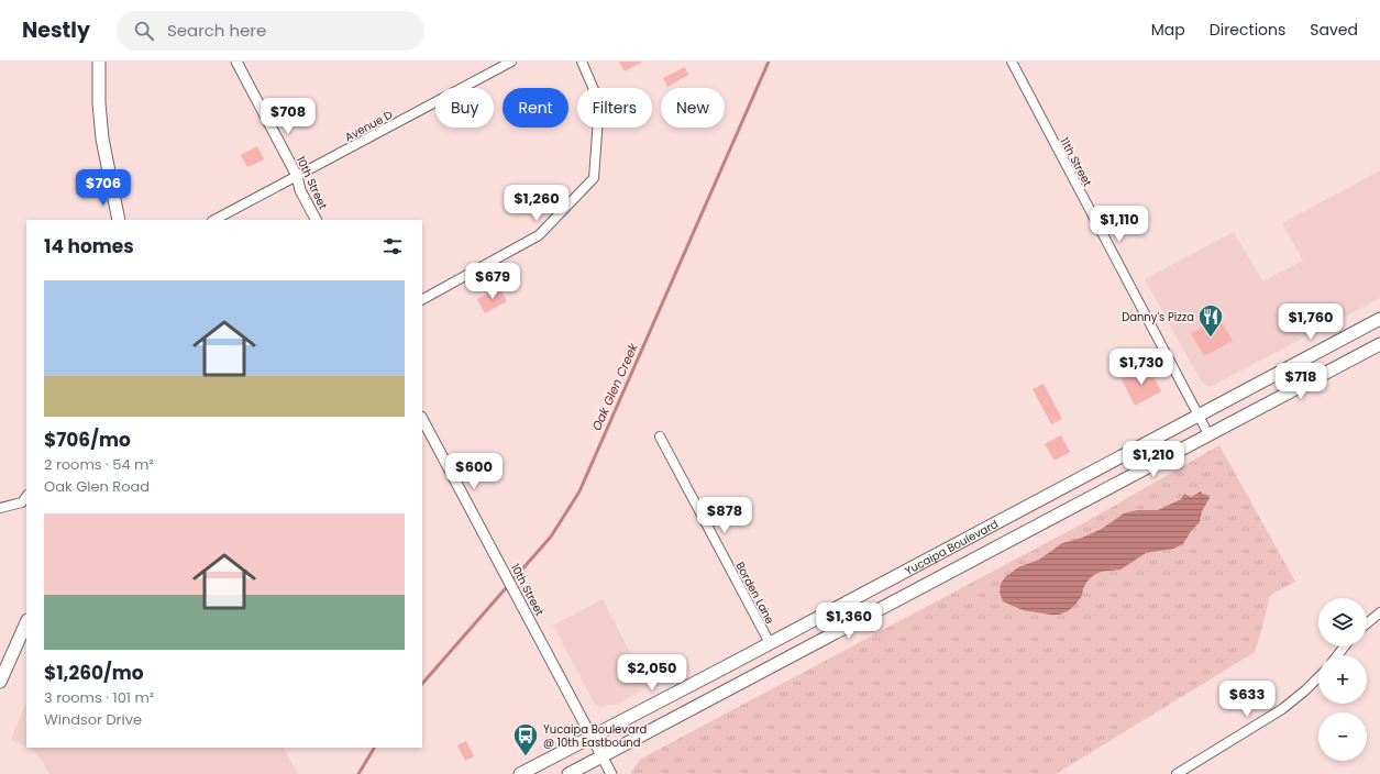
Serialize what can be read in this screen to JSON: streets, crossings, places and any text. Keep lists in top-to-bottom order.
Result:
{
  "streets": {
    "main road": ["Yucaipa Boulevard"],
    "street": [
      "Avenue D",
      "11th Street",
      "10th Street",
      "Borden Lane"
    ]
  },
  "crossings": [
    ["Avenue D", "10th Street"],
    ["11th Street", "Yucaipa Boulevard"],
    ["10th Street", "Yucaipa Boulevard"],
    ["Yucaipa Boulevard", "Borden Lane"]
  ],
  "water": ["Oak Glen Creek"],
  "places": {
    "restaurant": ["Danny's Pizza"],
    "bus stop": ["Yucaipa Boulevard @ 10th Eastbound"]
  },
  "page": {
    "header": "Nestly",
    "search": "Search here",
    "nav": ["Map", "Directions", "Saved"],
    "chip": [
      "Buy",
      "Rent",
      "Filters",
      "New"
    ],
    "price": [
      "$708",
      "$706",
      "$1,260",
      "$1,110",
      "$679",
      "$1,760",
      "$1,730",
      "$718",
      "$1,210",
      "$600",
      "$878",
      "$1,360",
      "$2,050",
      "$633"
    ],
    "heading": "14 homes",
    "list": [
      {
        "name": "$706/mo",
        "note": "2 rooms · 54 m² · Oak Glen Road"
      },
      {
        "name": "$1,260/mo",
        "note": "3 rooms · 101 m² · Windsor Drive"
      }
    ],
    "map_buttons": ["+", "−"]
  }
}
